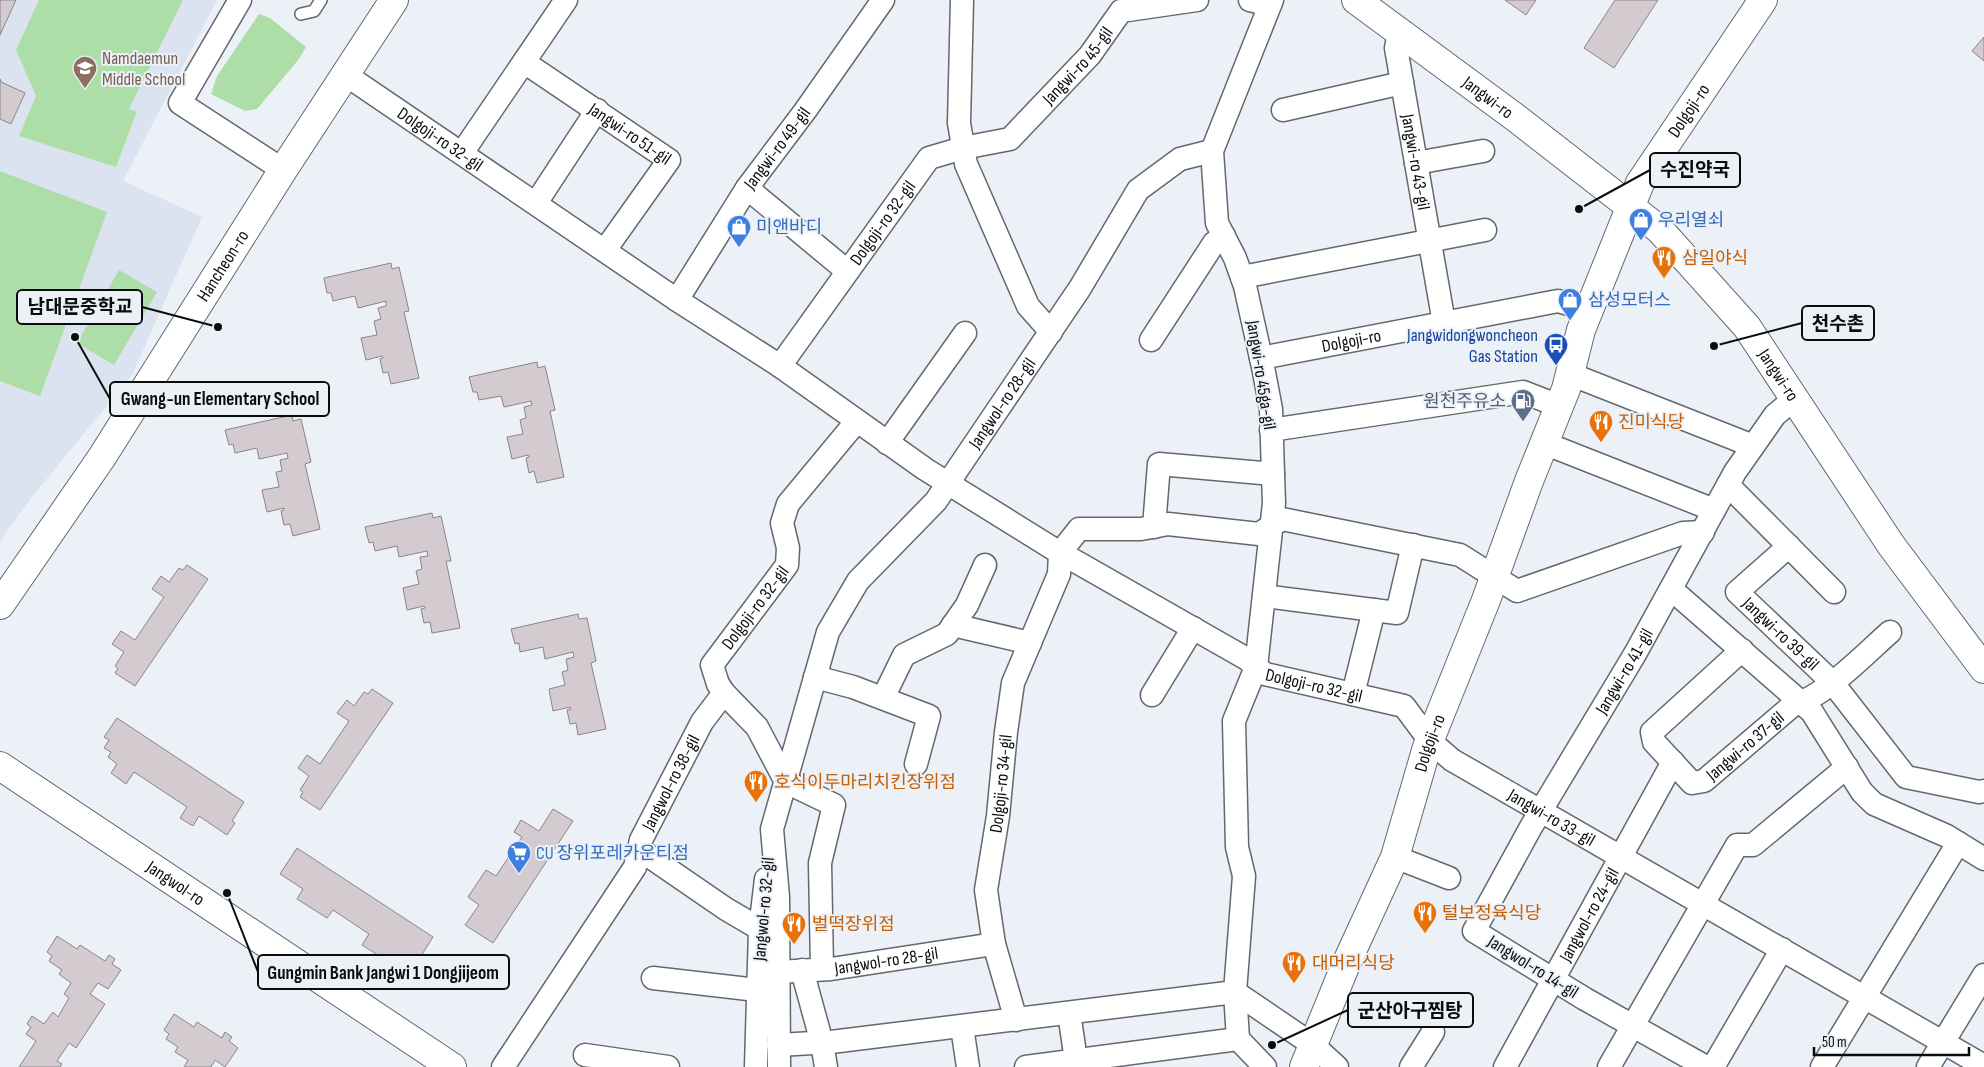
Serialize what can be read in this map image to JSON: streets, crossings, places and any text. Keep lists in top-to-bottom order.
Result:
{
  "streets": {
    "main road": [
      "Jangwi-ro",
      "Dolgoji-ro",
      "Hancheon-ro",
      "Jangwol-ro"
    ],
    "street": [
      "Jangwi-ro 45-gil",
      "Jangwi-ro 51-gil",
      "Dolgoji-ro 32-gil",
      "Jangwi-ro 49-gil",
      "Jangwi-ro 43-gil",
      "Jangwi-ro 45ga-gil",
      "Jangwol-ro 28-gil",
      "Jangwi-ro 39-gil",
      "Jangwi-ro 41-gil",
      "Jangwi-ro 37-gil",
      "Jangwol-ro 38-gil",
      "Dolgoji-ro 34-gil",
      "Jangwi-ro 33-gil",
      "Jangwol-ro 32-gil",
      "Jangwol-ro 24-gil",
      "Jangwol-ro 14-gil"
    ]
  },
  "crossings": [
    ["Jangwi-ro 45-gil", "Dolgoji-ro 32-gil"],
    ["Jangwi-ro", "Dolgoji-ro"],
    ["Jangwi-ro", "Jangwi-ro 43-gil"],
    ["Jangwi-ro", "Jangwi-ro 41-gil"],
    ["Dolgoji-ro", "Dolgoji-ro 32-gil"],
    ["Dolgoji-ro", "Jangwi-ro 43-gil"],
    ["Dolgoji-ro", "Jangwi-ro 45ga-gil"],
    ["Dolgoji-ro", "Jangwi-ro 33-gil"],
    ["Jangwi-ro 51-gil", "Dolgoji-ro 32-gil"],
    ["Dolgoji-ro 32-gil", "Jangwi-ro 49-gil"],
    ["Dolgoji-ro 32-gil", "Hancheon-ro"],
    ["Dolgoji-ro 32-gil", "Jangwi-ro 45ga-gil"],
    ["Dolgoji-ro 32-gil", "Jangwol-ro 28-gil"],
    ["Dolgoji-ro 32-gil", "Jangwol-ro 38-gil"],
    ["Dolgoji-ro 32-gil", "Dolgoji-ro 34-gil"],
    ["Dolgoji-ro 32-gil", "Jangwi-ro 33-gil"],
    ["Jangwi-ro 45ga-gil", "Jangwol-ro 28-gil"],
    ["Jangwol-ro 28-gil", "Dolgoji-ro 34-gil"],
    ["Jangwol-ro 28-gil", "Jangwol-ro 32-gil"],
    ["Jangwi-ro 39-gil", "Jangwi-ro 37-gil"],
    ["Jangwi-ro 41-gil", "Jangwi-ro 37-gil"],
    ["Jangwi-ro 41-gil", "Jangwi-ro 33-gil"],
    ["Jangwi-ro 41-gil", "Jangwol-ro 14-gil"],
    ["Jangwi-ro 37-gil", "Jangwol-ro 24-gil"],
    ["Jangwi-ro 33-gil", "Jangwol-ro 24-gil"],
    ["Jangwi-ro 33-gil", "Jangwol-ro 14-gil"],
    ["Jangwol-ro 24-gil", "Jangwol-ro 14-gil"]
  ],
  "places": {
    "school or university": ["Namdaemun Middle School"],
    "other": [
      "수진약국",
      "남대문중학교",
      "Gwang-un Elementary School",
      "천수촌",
      "Gungmin Bank Jangwi 1 Dongjijeom",
      "군산아구찜탕"
    ],
    "shop": ["우리열쇠", "미앤바디", "삼성모터스"],
    "restaurant": [
      "삼일야식",
      "진미식당",
      "호식이두마리치킨장위점",
      "털보정육식당",
      "벌떡장위점",
      "대머리식당"
    ],
    "bus stop": ["Jangwidongwoncheon Gas Station"],
    "fuel station": ["원천주유소"],
    "supermarket": ["CU 장위포레카운티점"]
  },
  "scale_bar": "50 m"
}
